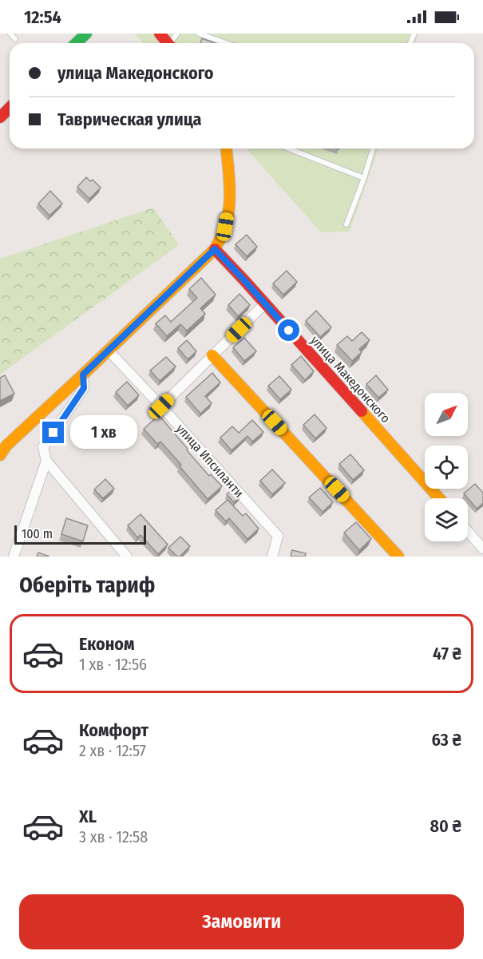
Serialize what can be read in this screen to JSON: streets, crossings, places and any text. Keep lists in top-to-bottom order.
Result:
{
  "streets": {
    "street": ["улица Македонского", "улица Ипсиланти"]
  },
  "scale_bar": "100 m",
  "north": "top right",
  "page": {
    "status": "12:54",
    "banner": ["улица Македонского", "Таврическая улица"],
    "bubble": "1 хв",
    "scale": "100 m",
    "heading": "Оберіть тариф",
    "list": [
      {
        "name": "Економ",
        "note": "1 хв · 12:56",
        "value": "47 ₴"
      },
      {
        "name": "Комфорт",
        "note": "2 хв · 12:57",
        "value": "63 ₴"
      },
      {
        "name": "XL",
        "note": "3 хв · 12:58",
        "value": "80 ₴"
      }
    ],
    "buttons": "Замовити"
  }
}
